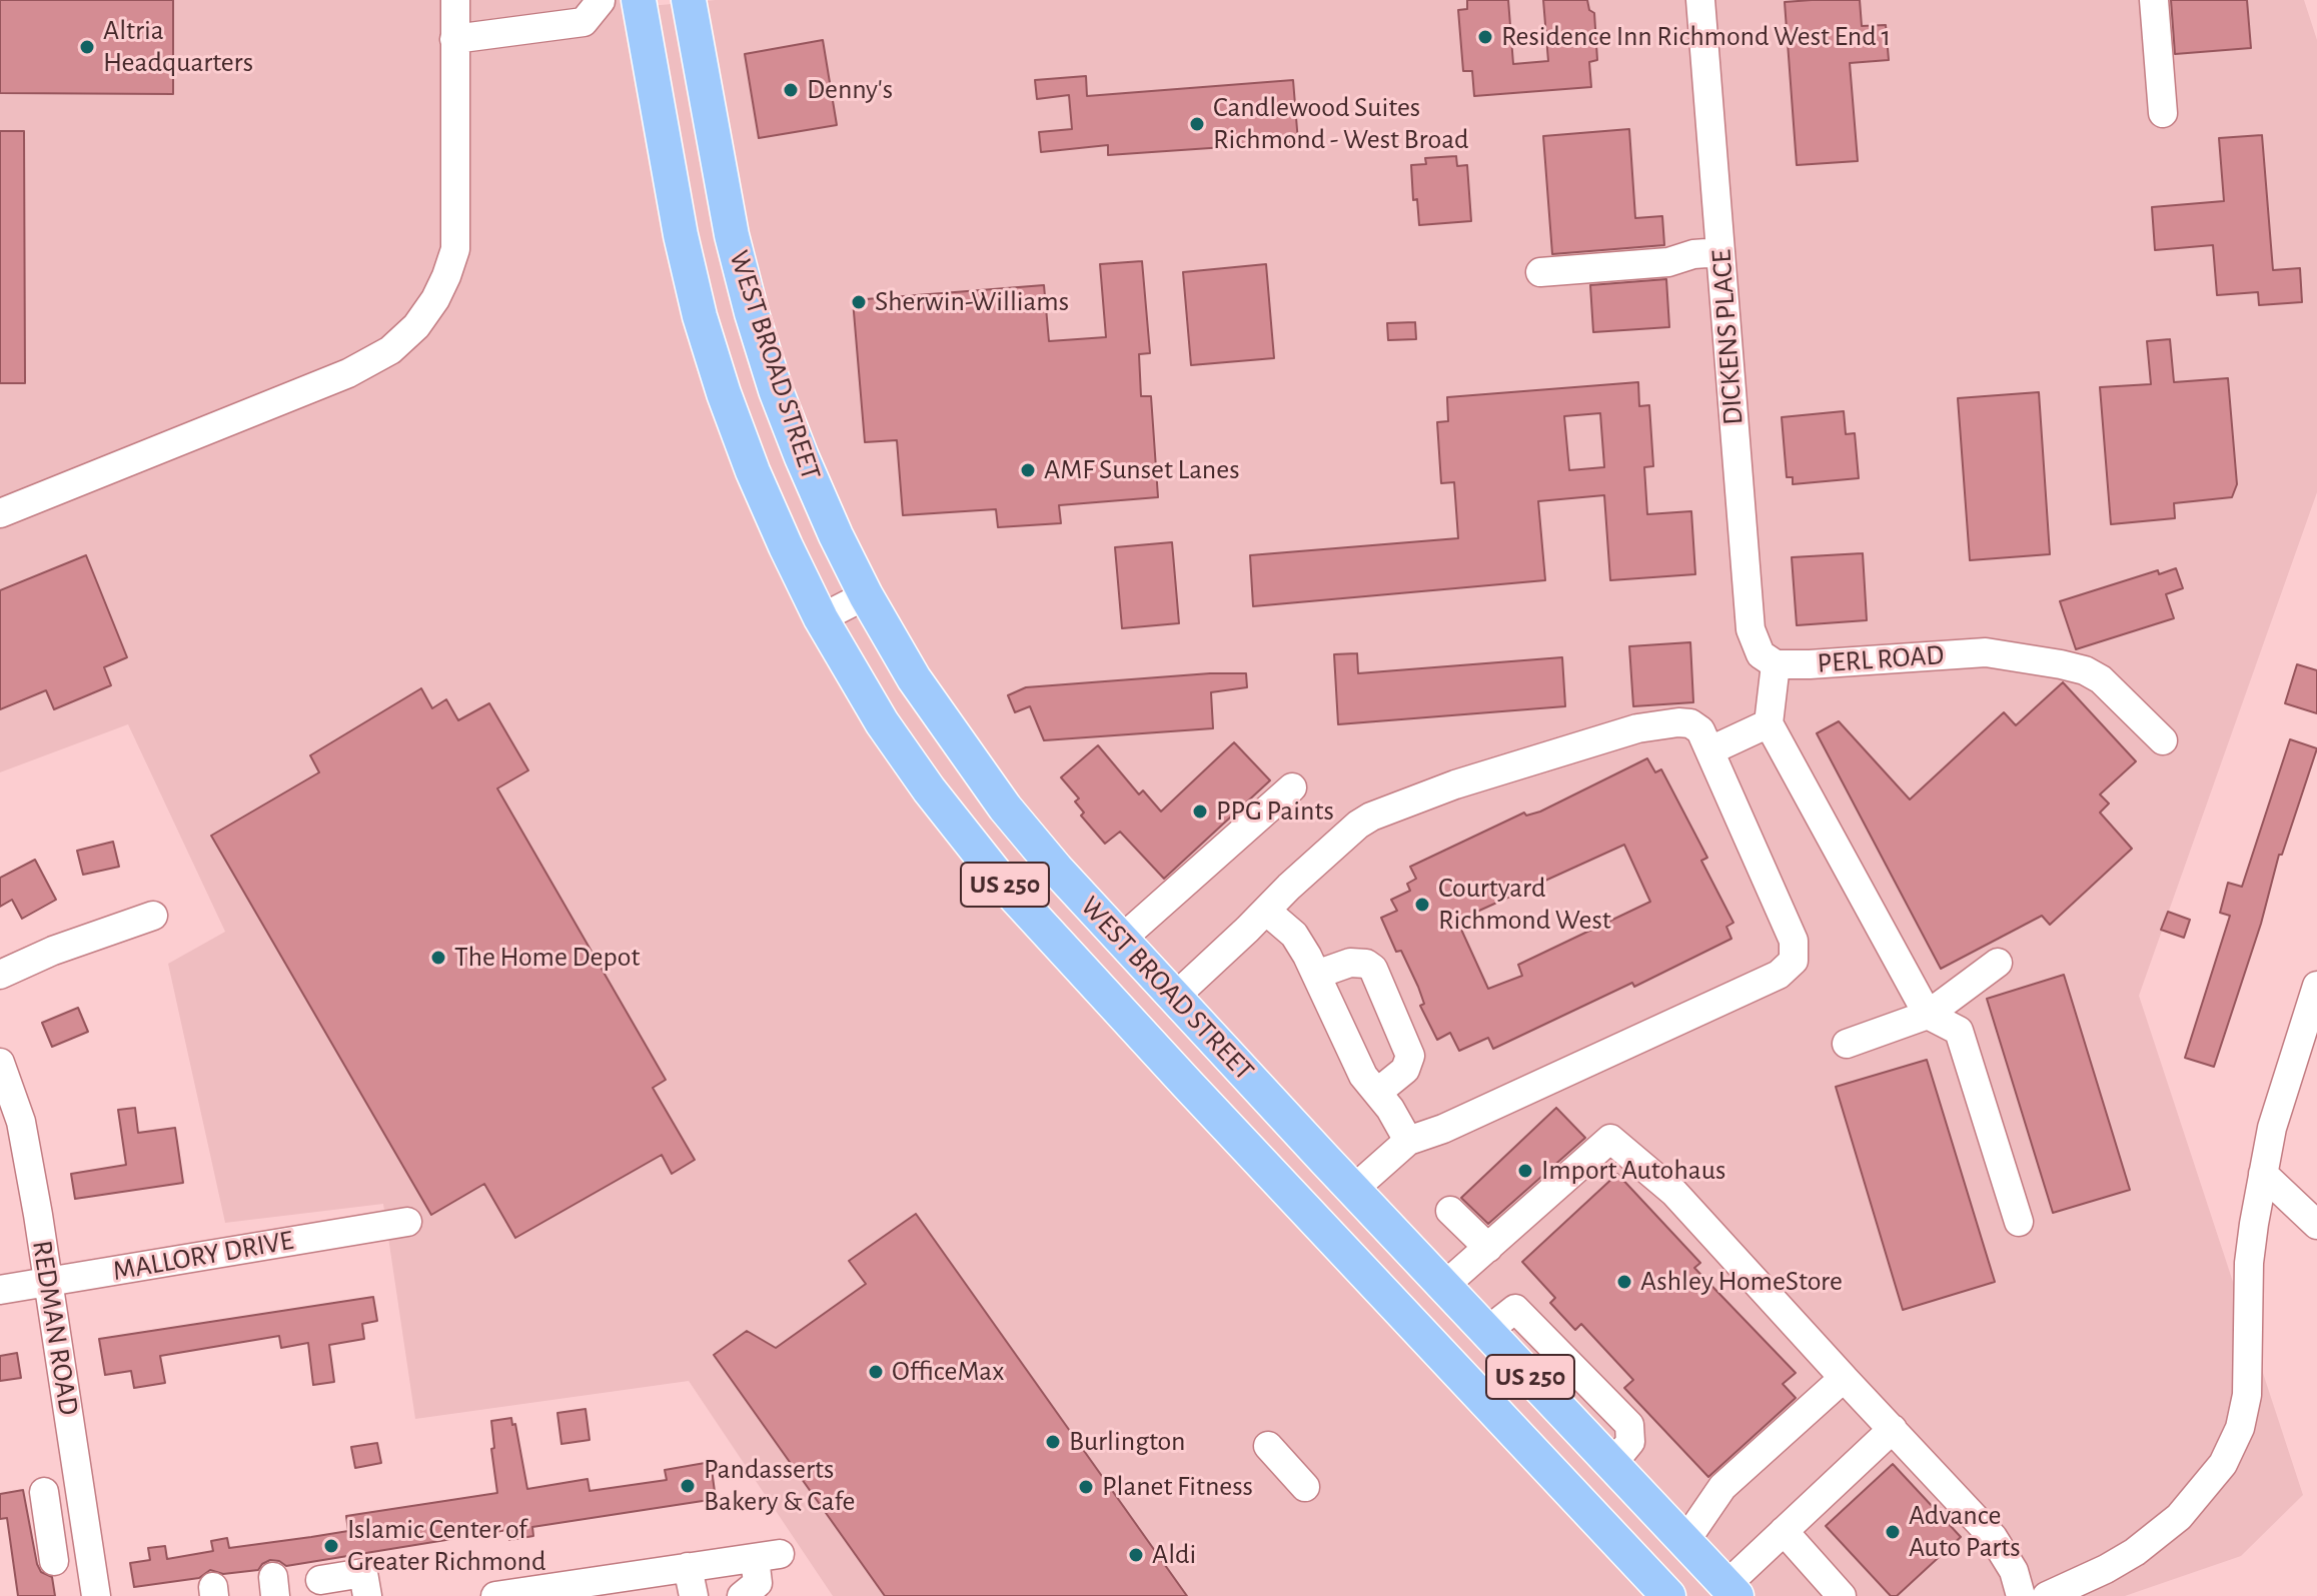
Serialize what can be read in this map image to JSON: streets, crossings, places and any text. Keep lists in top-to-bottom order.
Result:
{
  "streets": {
    "main road": ["WEST BROAD STREET", "US 250"],
    "street": [
      "DICKENS PLACE",
      "PERL ROAD",
      "MALLORY DRIVE",
      "REDMAN ROAD"
    ]
  },
  "crossings": [
    ["DICKENS PLACE", "PERL ROAD"],
    ["MALLORY DRIVE", "REDMAN ROAD"]
  ],
  "places": [
    "Residence Inn Richmond West End 1",
    "Altria Headquarters",
    "Denny's",
    "Candlewood Suites Richmond - West Broad",
    "Sherwin-Williams",
    "AMF Sunset Lanes",
    "PPG Paints",
    "Courtyard Richmond West",
    "The Home Depot",
    "Import Autohaus",
    "Ashley HomeStore",
    "OfficeMax",
    "Burlington",
    "Pandasserts Bakery & Cafe",
    "Planet Fitness",
    "Advance Auto Parts",
    "Islamic Center of Greater Richmond",
    "Aldi"
  ]
}
